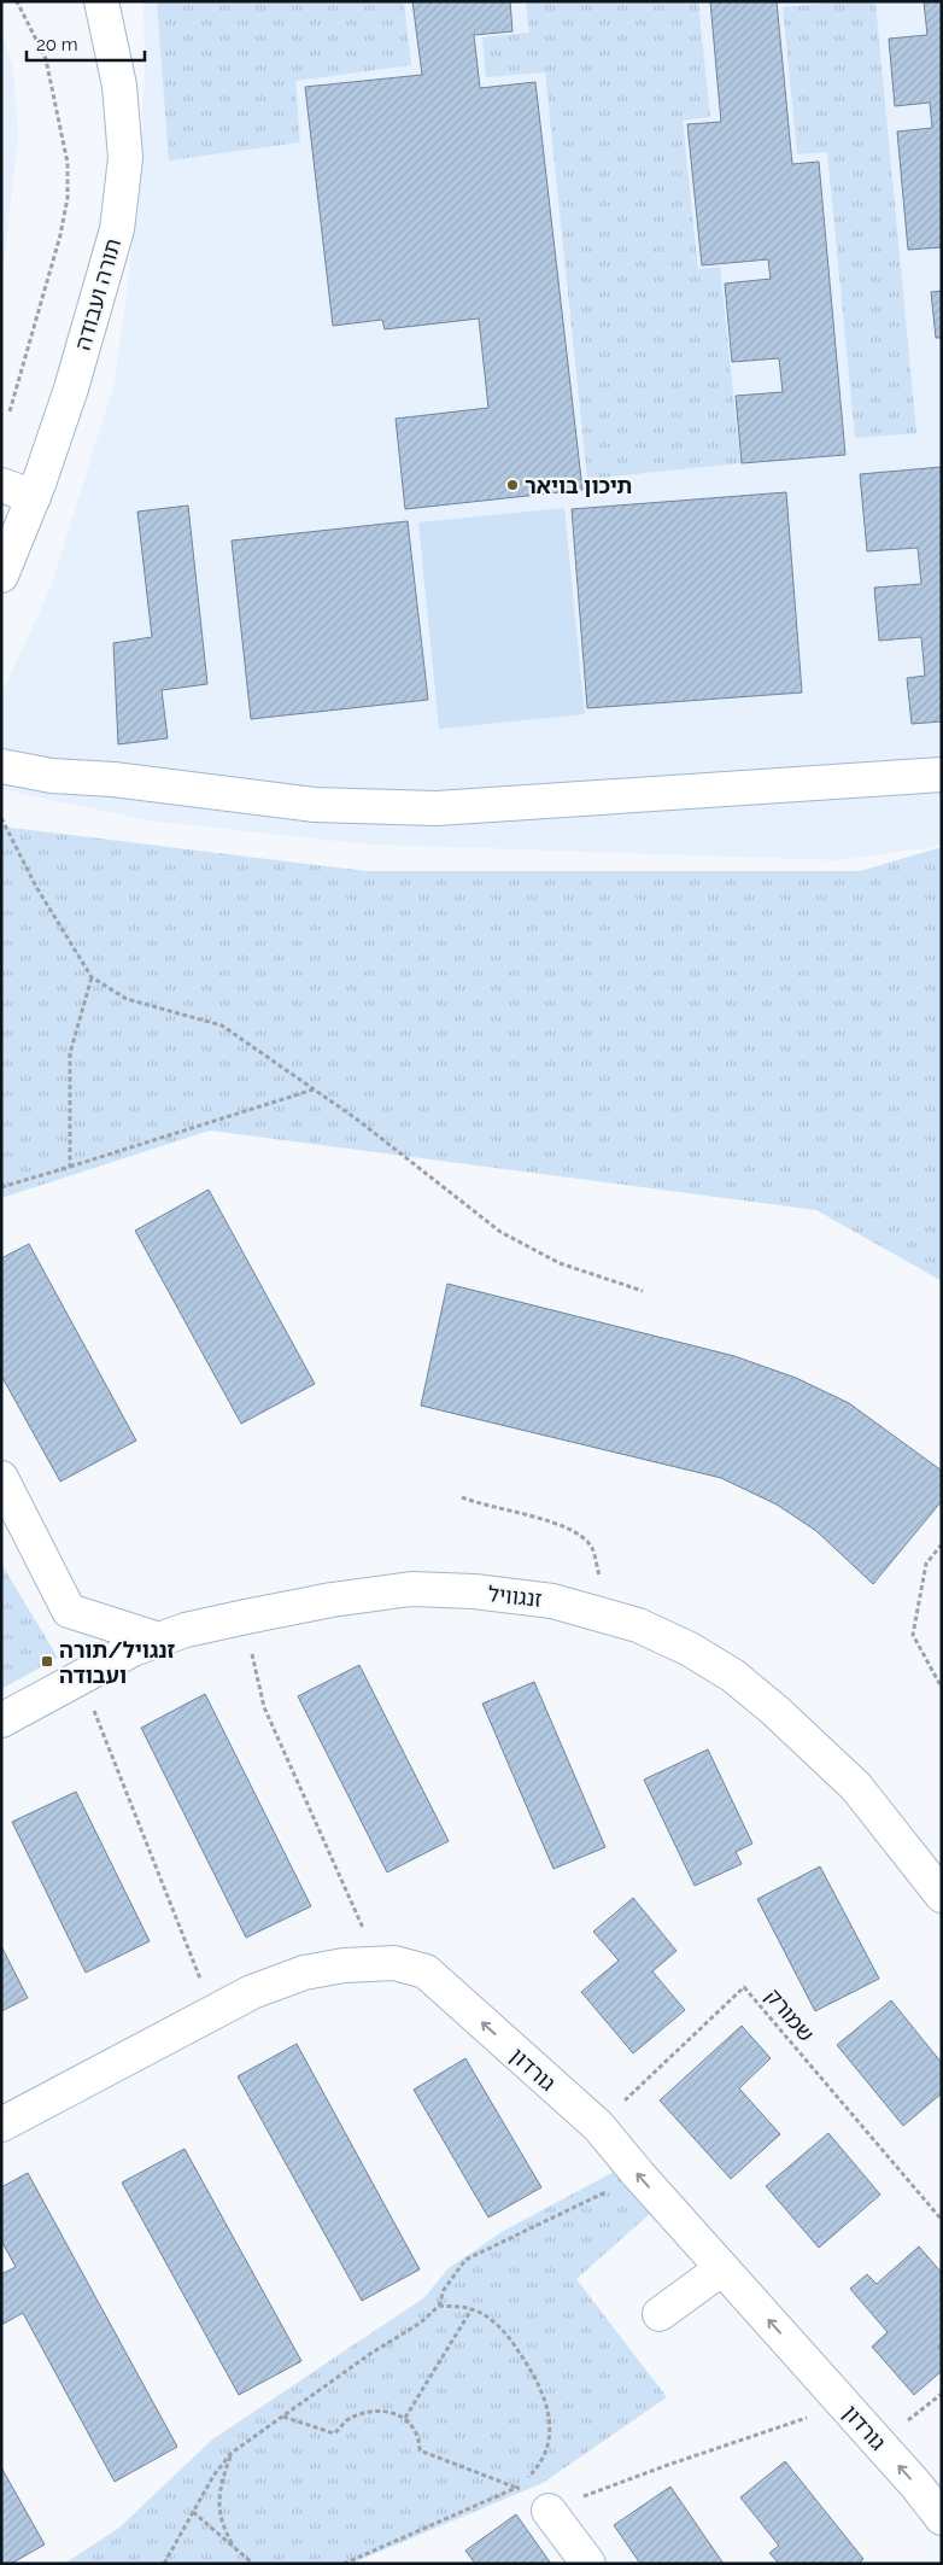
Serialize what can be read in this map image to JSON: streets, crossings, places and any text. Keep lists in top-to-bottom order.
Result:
{
  "streets": {
    "street": ["תורה ועבודה", "זנגוויל", "גורדון"],
    "path": ["שמורק"]
  },
  "crossings": [
    ["שמורק", "גורדון"]
  ],
  "one_way": ["גורדון"],
  "places": {
    "other": ["תיכון בויאר"],
    "transit": ["זנגויל/תורה ועבודה"]
  },
  "scale_bar": "20 m"
}
